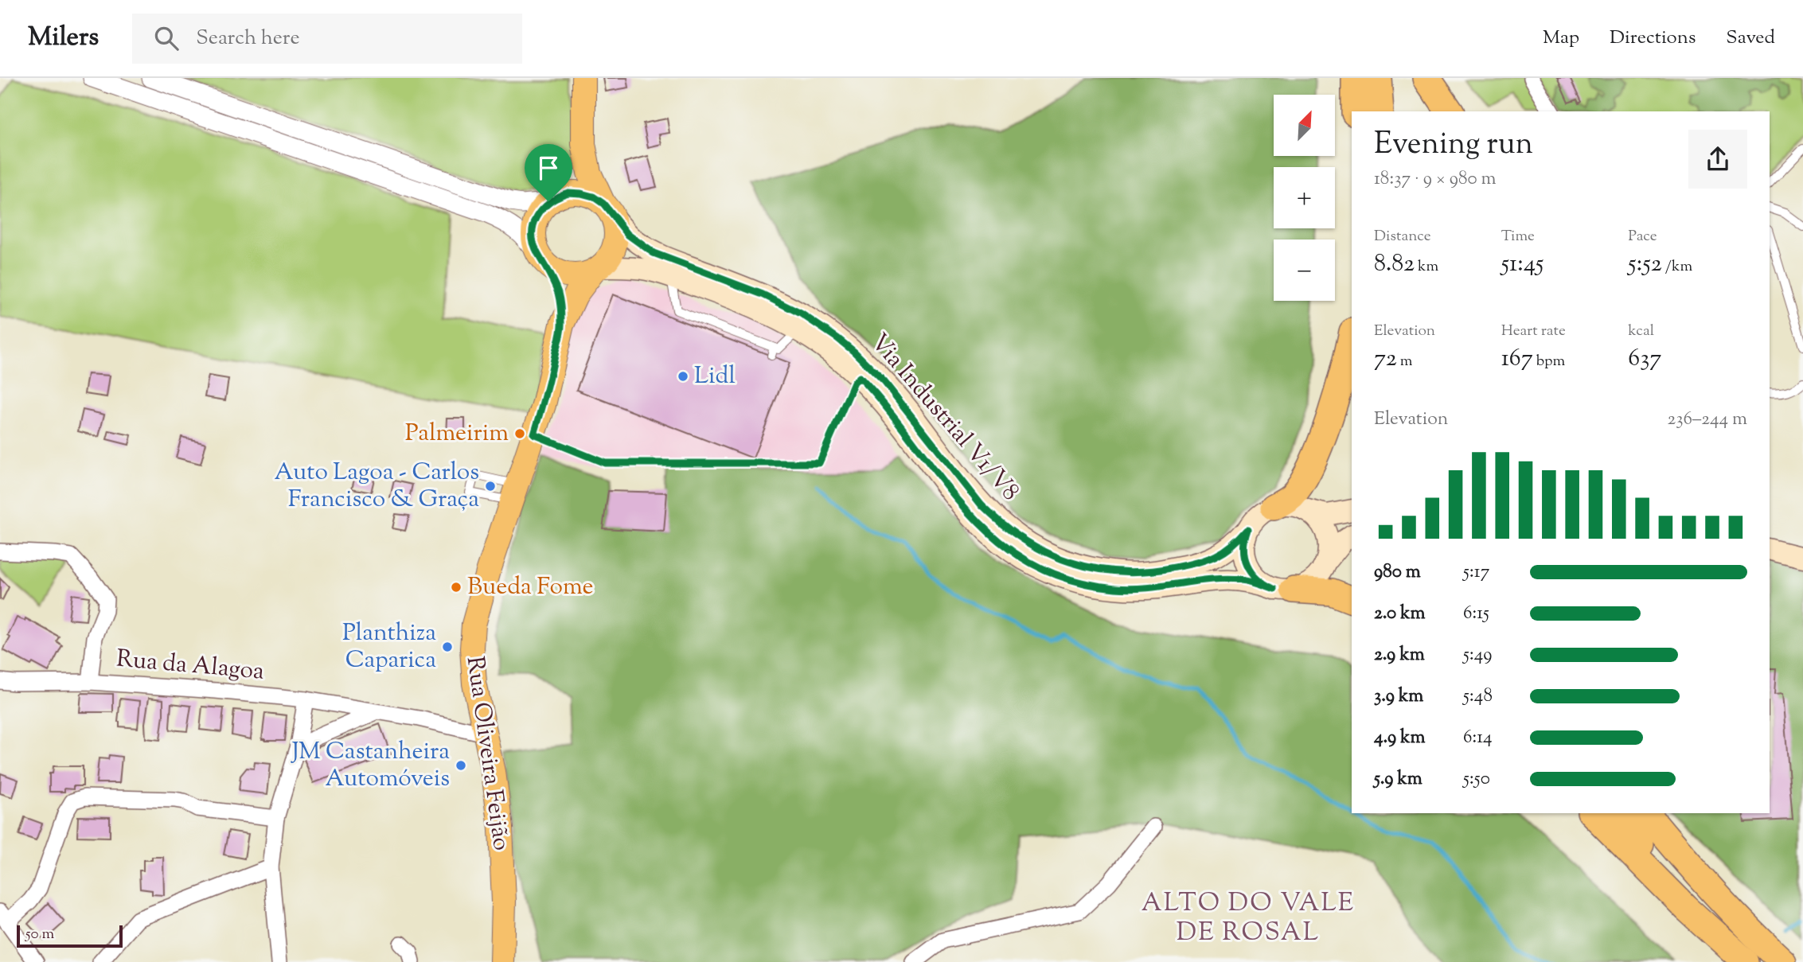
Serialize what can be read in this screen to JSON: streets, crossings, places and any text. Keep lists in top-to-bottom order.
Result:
{
  "streets": {
    "main road": ["Via Industrial V1/V8", "Rua Oliveira Feijão"],
    "street": ["Rua da Alagoa"]
  },
  "crossings": [
    ["Via Industrial V1/V8", "Rua Oliveira Feijão"],
    ["Rua da Alagoa", "Rua Oliveira Feijão"]
  ],
  "districts": ["ALTO DO VALE DE ROSAL"],
  "places": [
    "Lidl",
    "Palmeirim",
    "Auto Lagoa - Carlos Francisco & Graça",
    "Bueda Fome",
    "Planthiza Caparica",
    "JM Castanheira Automóveis"
  ],
  "scale_bar": "50 m",
  "north": "top right",
  "page": {
    "header": "Milers",
    "search": "Search here",
    "nav": ["Map", "Directions", "Saved"],
    "map_buttons": ["+", "−"],
    "heading": ["Evening run", "18:37 · 9 × 980 m"],
    "stats": [
      ["Distance", "8.82 km"],
      ["Time", "51:45"],
      ["Pace", "5:52 /km"],
      ["Elevation", "72 m"],
      ["Heart rate", "167 bpm"],
      ["kcal", "637"]
    ],
    "chart": ["Elevation", "236–244 m"],
    "list": [
      {
        "name": "980 m",
        "note": "5:17"
      },
      {
        "name": "2.0 km",
        "note": "6:15"
      },
      {
        "name": "2.9 km",
        "note": "5:49"
      },
      {
        "name": "3.9 km",
        "note": "5:48"
      },
      {
        "name": "4.9 km",
        "note": "6:14"
      },
      {
        "name": "5.9 km",
        "note": "5:50"
      }
    ],
    "scale": "50 m"
  }
}
